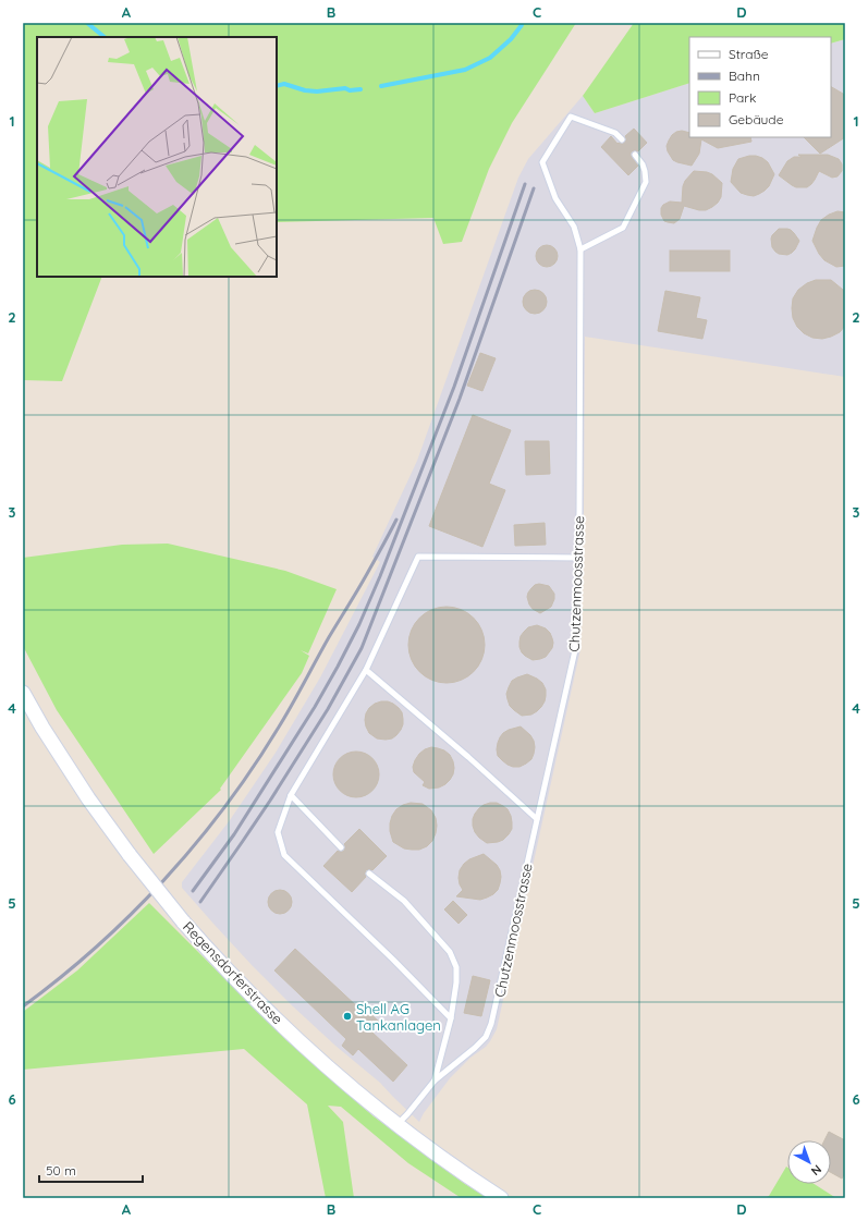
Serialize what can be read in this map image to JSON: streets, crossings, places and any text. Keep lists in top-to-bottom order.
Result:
{
  "streets": {
    "street": ["Regensdorferstrasse"],
    "lane": ["Chutzenmoosstrasse"]
  },
  "crossings": [
    ["Chutzenmoosstrasse", "Regensdorferstrasse"]
  ],
  "places": ["Shell AG Tankanlagen"],
  "legend": [
    "Straße",
    "Bahn",
    "Park",
    "Gebäude"
  ],
  "scale_bar": "50 m",
  "north": "bottom right",
  "grid": {
    "columns": [
      "A",
      "B",
      "C",
      "D"
    ],
    "rows": [
      "1",
      "2",
      "3",
      "4",
      "5",
      "6"
    ]
  }
}
